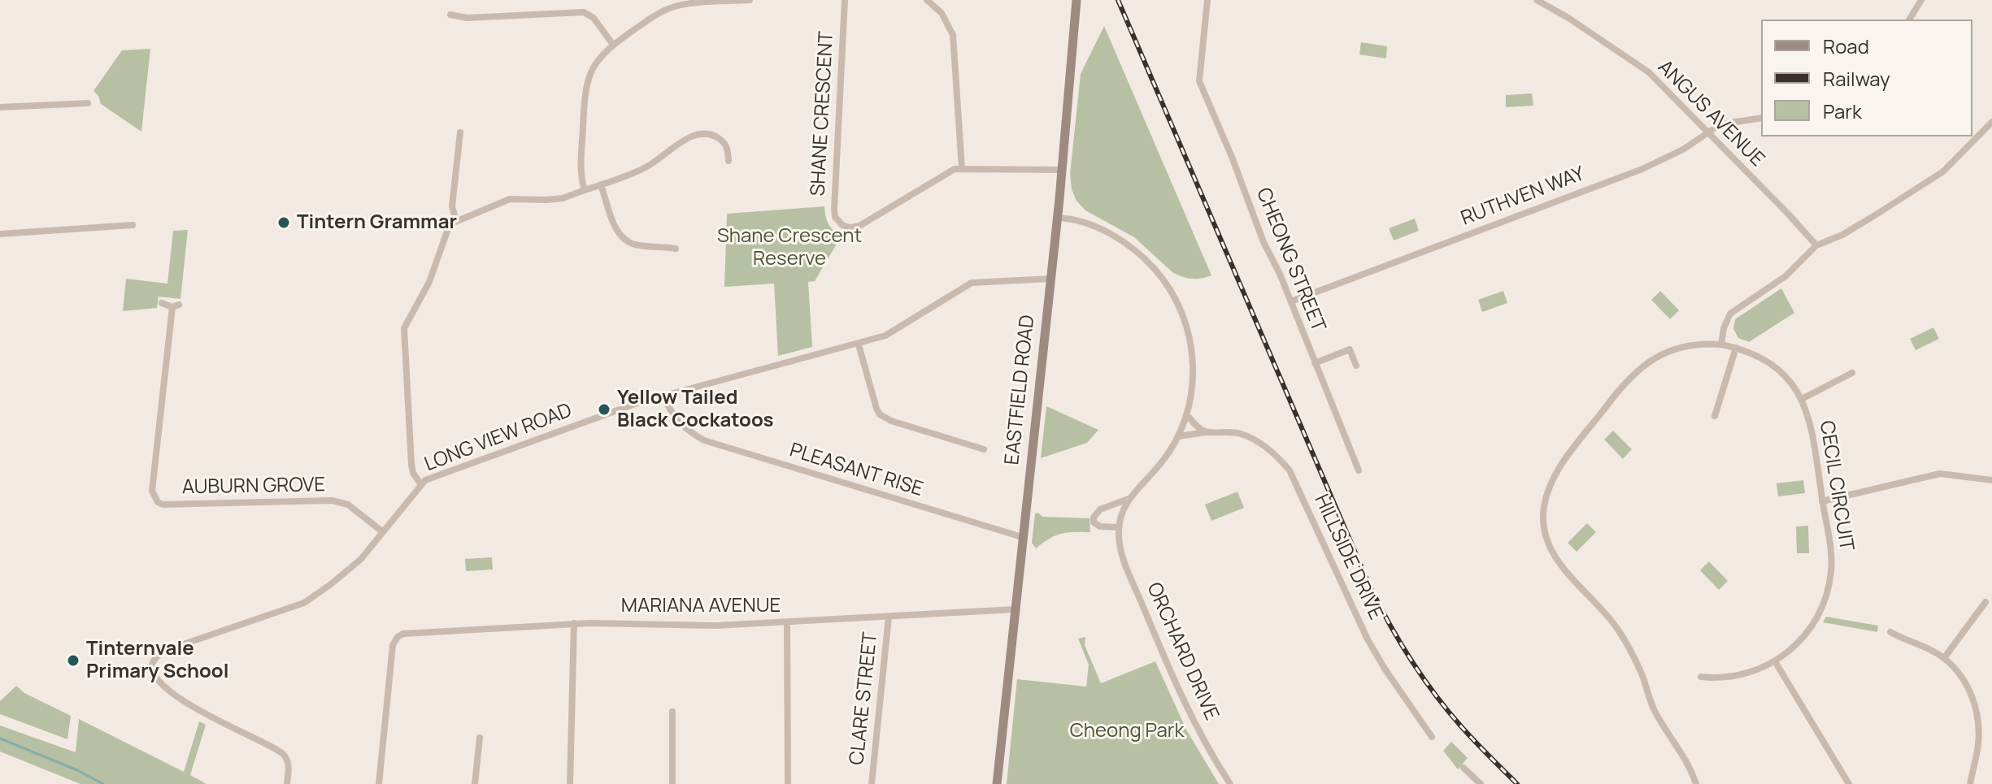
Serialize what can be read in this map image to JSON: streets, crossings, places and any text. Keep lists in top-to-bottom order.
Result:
{
  "streets": {
    "main road": ["EASTFIELD ROAD"],
    "street": [
      "SHANE CRESCENT",
      "ANGUS AVENUE",
      "RUTHVEN WAY",
      "CHEONG STREET",
      "LONG VIEW ROAD",
      "PLEASANT RISE",
      "CECIL CIRCUIT",
      "AUBURN GROVE",
      "HILLSIDE DRIVE",
      "MARIANA AVENUE",
      "ORCHARD DRIVE",
      "CLARE STREET"
    ]
  },
  "crossings": [
    ["SHANE CRESCENT", "EASTFIELD ROAD"],
    ["ANGUS AVENUE", "RUTHVEN WAY"],
    ["RUTHVEN WAY", "CHEONG STREET"],
    ["EASTFIELD ROAD", "LONG VIEW ROAD"],
    ["EASTFIELD ROAD", "PLEASANT RISE"],
    ["EASTFIELD ROAD", "MARIANA AVENUE"],
    ["LONG VIEW ROAD", "PLEASANT RISE"],
    ["LONG VIEW ROAD", "AUBURN GROVE"],
    ["MARIANA AVENUE", "CLARE STREET"]
  ],
  "parks": ["Shane Crescent Reserve", "Cheong Park"],
  "places": ["Tintern Grammar", "Yellow Tailed Black Cockatoos", "Tinternvale Primary School"],
  "legend": ["Road", "Railway", "Park"]
}
